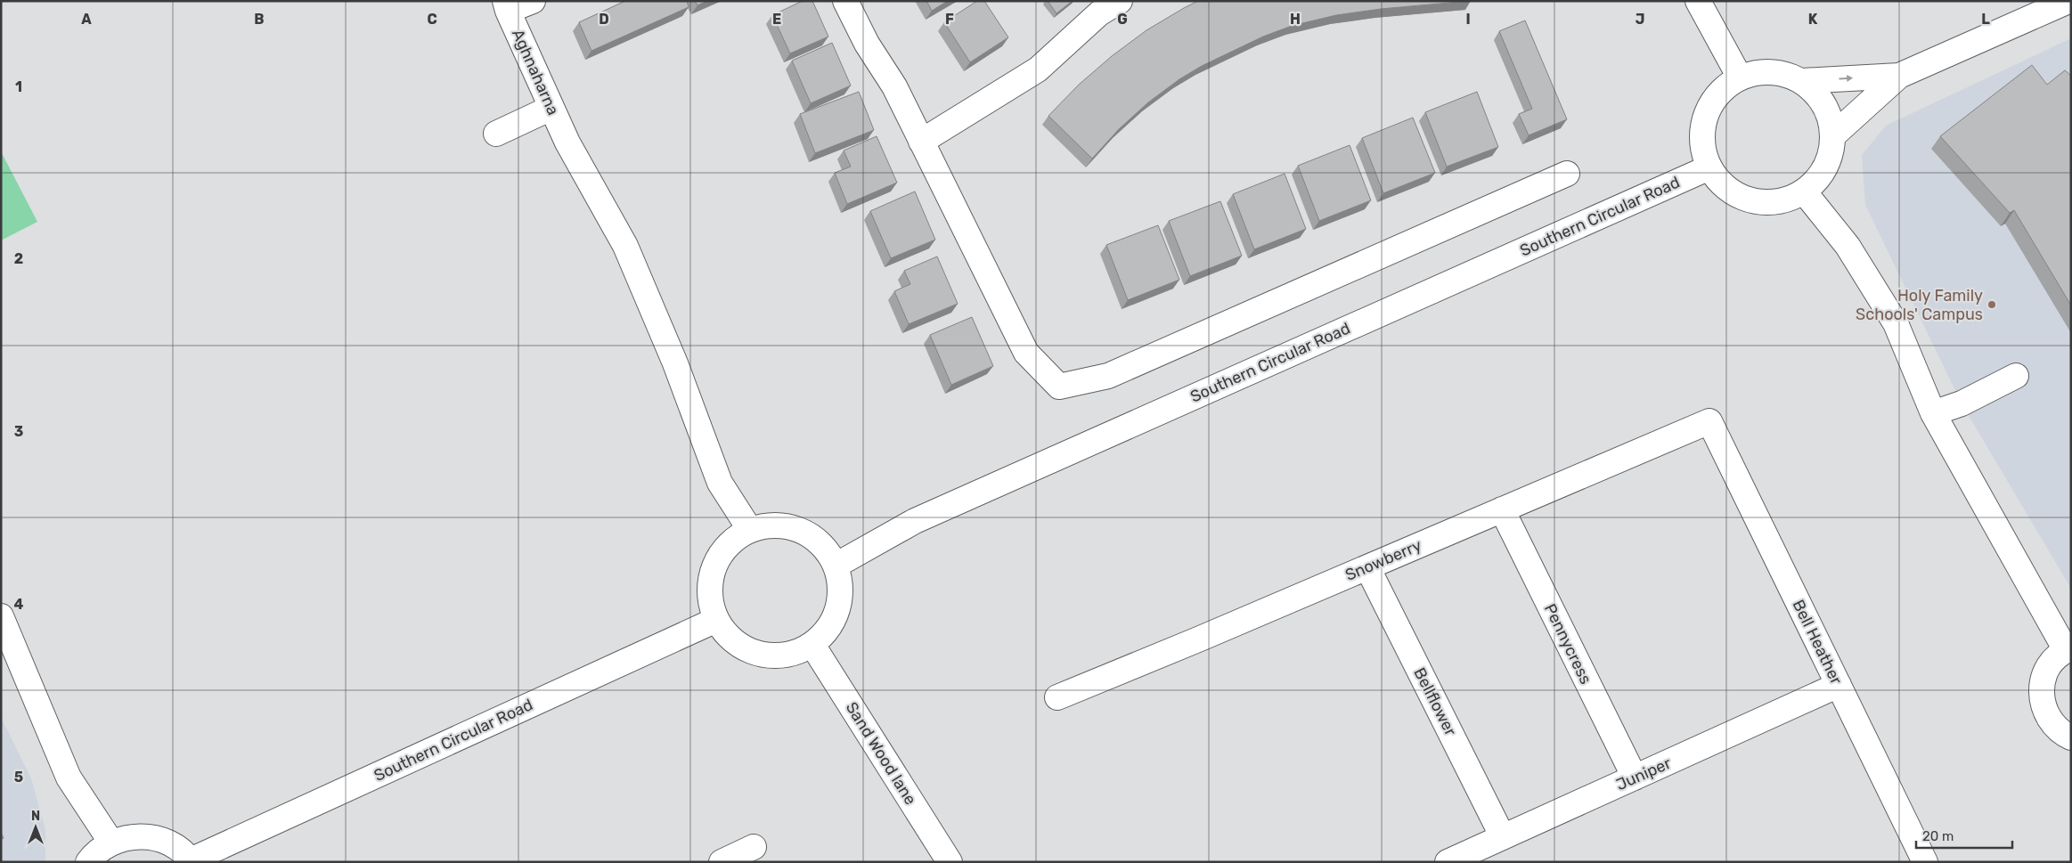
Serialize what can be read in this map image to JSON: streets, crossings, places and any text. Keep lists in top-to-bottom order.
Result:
{
  "streets": {
    "street": [
      "Aghnaharna",
      "Southern Circular Road",
      "Snowberry",
      "Bell Heather",
      "Pennycress",
      "Bellflower",
      "Sand Wood lane",
      "Juniper"
    ]
  },
  "crossings": [
    ["Aghnaharna", "Southern Circular Road"],
    ["Aghnaharna", "Sand Wood lane"],
    ["Southern Circular Road", "Sand Wood lane"],
    ["Snowberry", "Bell Heather"],
    ["Snowberry", "Pennycress"],
    ["Snowberry", "Bellflower"],
    ["Bell Heather", "Juniper"],
    ["Pennycress", "Juniper"],
    ["Bellflower", "Juniper"]
  ],
  "places": ["Holy Family Schools' Campus"],
  "scale_bar": "20 m",
  "north": "top",
  "grid": {
    "columns": [
      "A",
      "B",
      "C",
      "D",
      "E",
      "F",
      "G",
      "H",
      "I",
      "J",
      "K",
      "L"
    ],
    "rows": [
      "1",
      "2",
      "3",
      "4",
      "5"
    ]
  }
}
